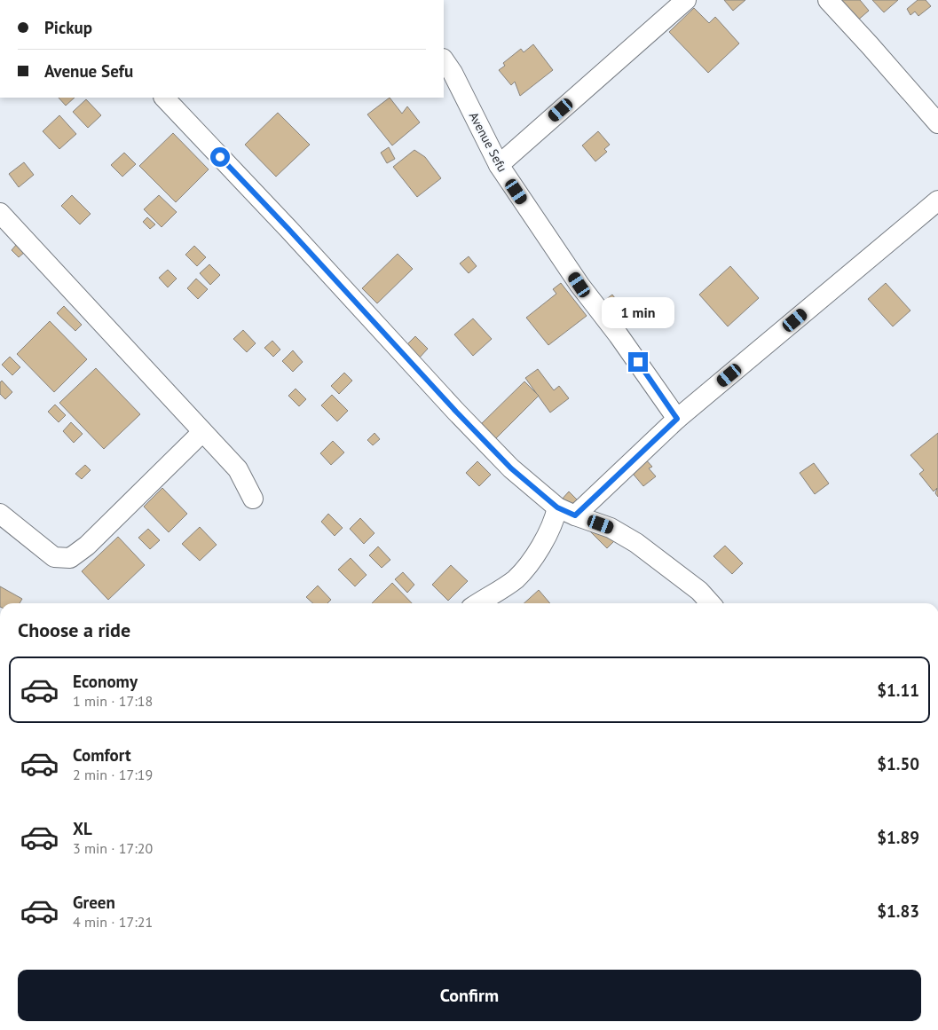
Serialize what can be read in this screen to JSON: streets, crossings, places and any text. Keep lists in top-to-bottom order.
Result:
{
  "streets": {
    "street": ["Avenue Sefu"]
  },
  "page": {
    "banner": ["Pickup", "Avenue Sefu"],
    "bubble": "1 min",
    "heading": "Choose a ride",
    "list": [
      {
        "name": "Economy",
        "note": "1 min · 17:18",
        "value": "$1.11"
      },
      {
        "name": "Comfort",
        "note": "2 min · 17:19",
        "value": "$1.50"
      },
      {
        "name": "XL",
        "note": "3 min · 17:20",
        "value": "$1.89"
      },
      {
        "name": "Green",
        "note": "4 min · 17:21",
        "value": "$1.83"
      }
    ],
    "buttons": "Confirm"
  }
}
